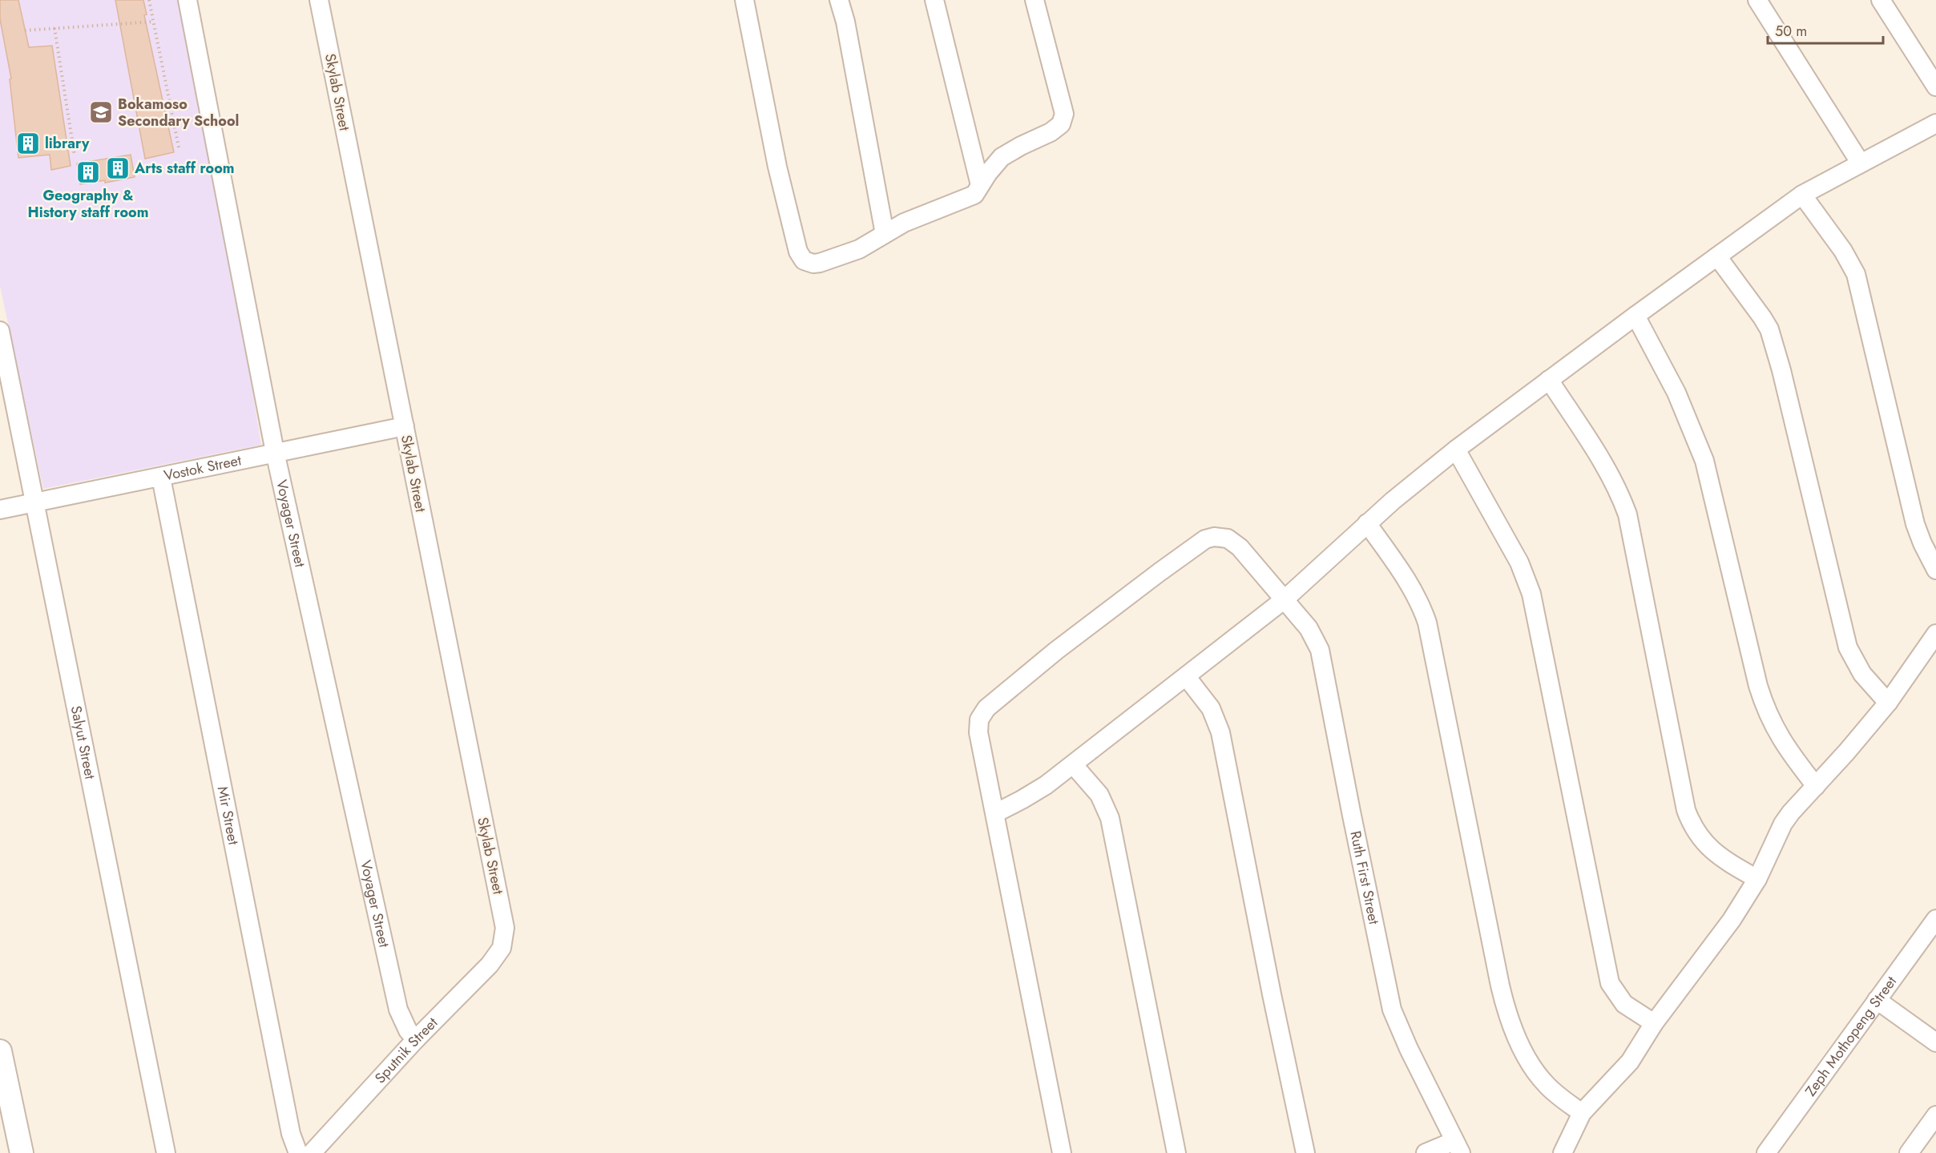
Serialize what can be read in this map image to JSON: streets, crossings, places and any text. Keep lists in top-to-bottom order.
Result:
{
  "streets": {
    "street": [
      "Skylab Street",
      "Vostok Street",
      "Voyager Street",
      "Salyut Street",
      "Mir Street",
      "Ruth First Street",
      "Zeph Mothopeng Street",
      "Sputnik Street"
    ]
  },
  "crossings": [
    ["Skylab Street", "Vostok Street"],
    ["Skylab Street", "Sputnik Street"],
    ["Vostok Street", "Voyager Street"],
    ["Vostok Street", "Salyut Street"],
    ["Vostok Street", "Mir Street"],
    ["Voyager Street", "Sputnik Street"]
  ],
  "places": {
    "school or university": ["Bokamoso Secondary School"],
    "building": ["library", "Arts staff room", "Geography & History staff room"]
  },
  "scale_bar": "50 m"
}
